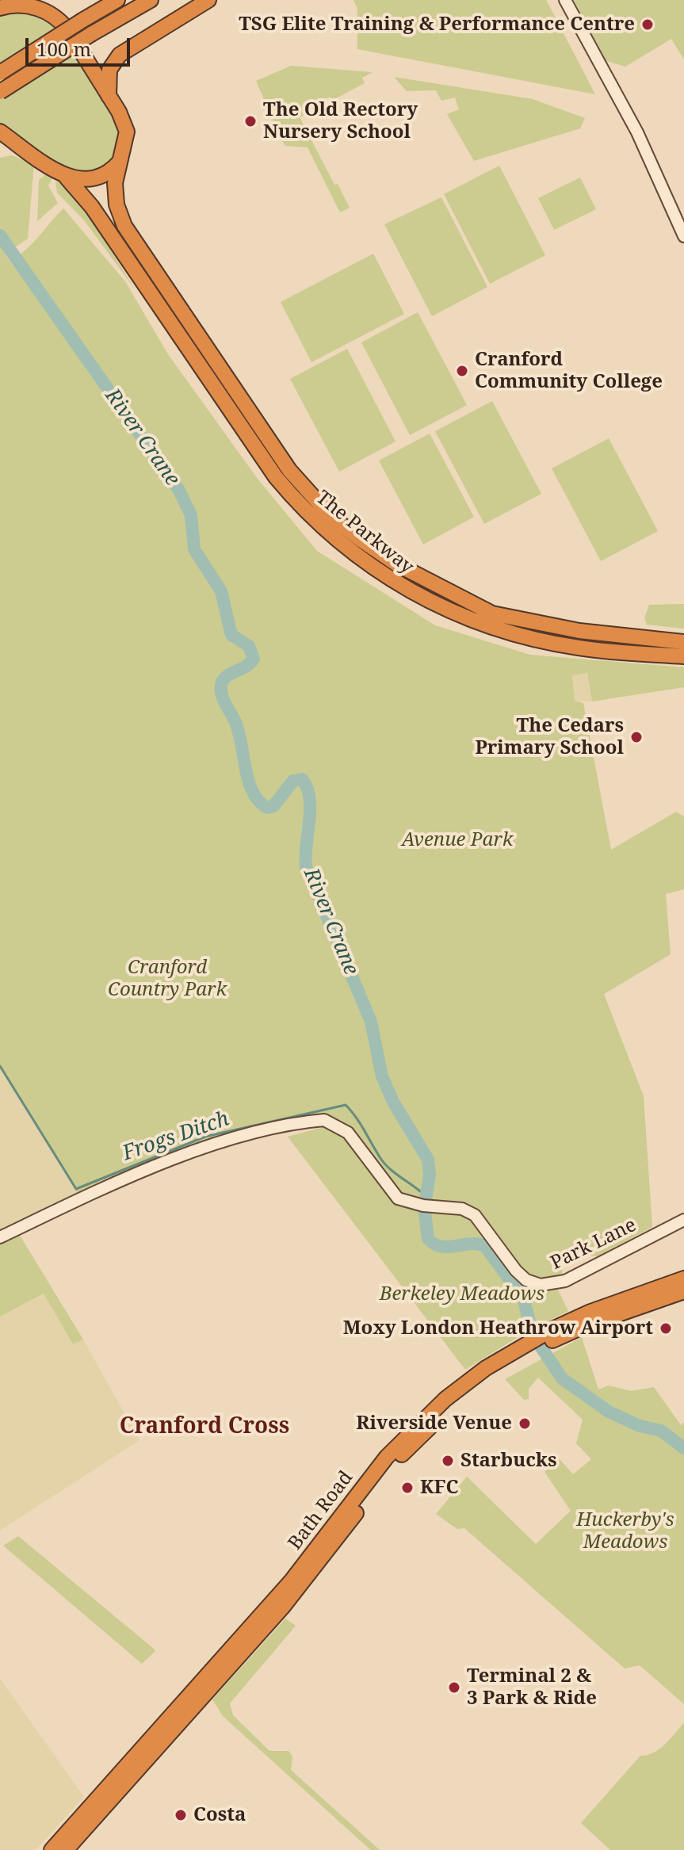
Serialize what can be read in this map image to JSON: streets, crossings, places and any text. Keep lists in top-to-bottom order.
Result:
{
  "streets": {
    "highway": ["The Parkway", "Bath Road"],
    "street": ["Park Lane"]
  },
  "districts": ["Cranford Cross"],
  "water": ["River Crane", "Frogs Ditch"],
  "parks": [
    "Avenue Park",
    "Cranford Country Park",
    "Berkeley Meadows",
    "Huckerby's Meadows"
  ],
  "places": [
    "TSG Elite Training & Performance Centre",
    "The Old Rectory Nursery School",
    "Cranford Community College",
    "The Cedars Primary School",
    "Moxy London Heathrow Airport",
    "Riverside Venue",
    "Starbucks",
    "KFC",
    "Terminal 2 & 3 Park & Ride",
    "Costa"
  ],
  "scale_bar": "100 m"
}
